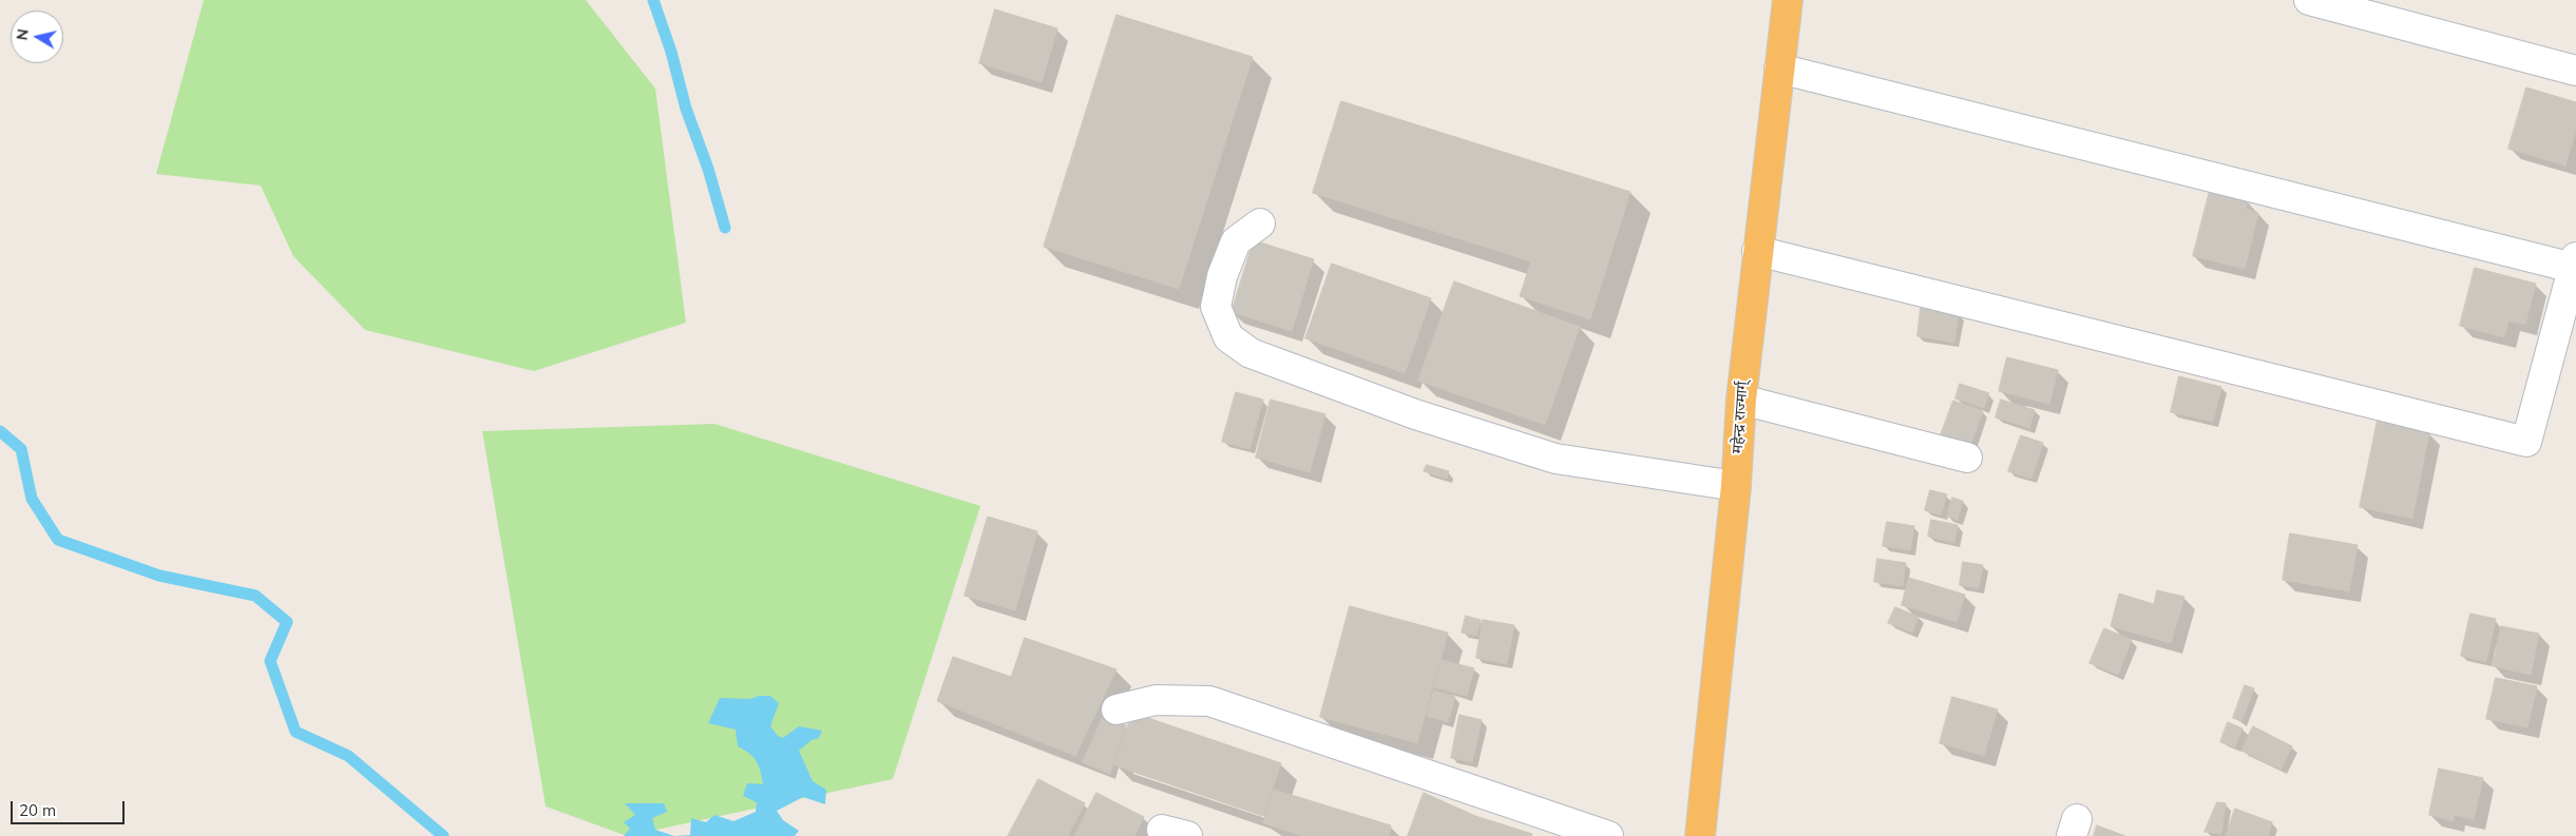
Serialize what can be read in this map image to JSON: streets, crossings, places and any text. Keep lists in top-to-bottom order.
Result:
{
  "streets": {
    "highway": ["महेन्द्र राज्मार्ग्"]
  },
  "scale_bar": "20 m",
  "north": "left"
}
